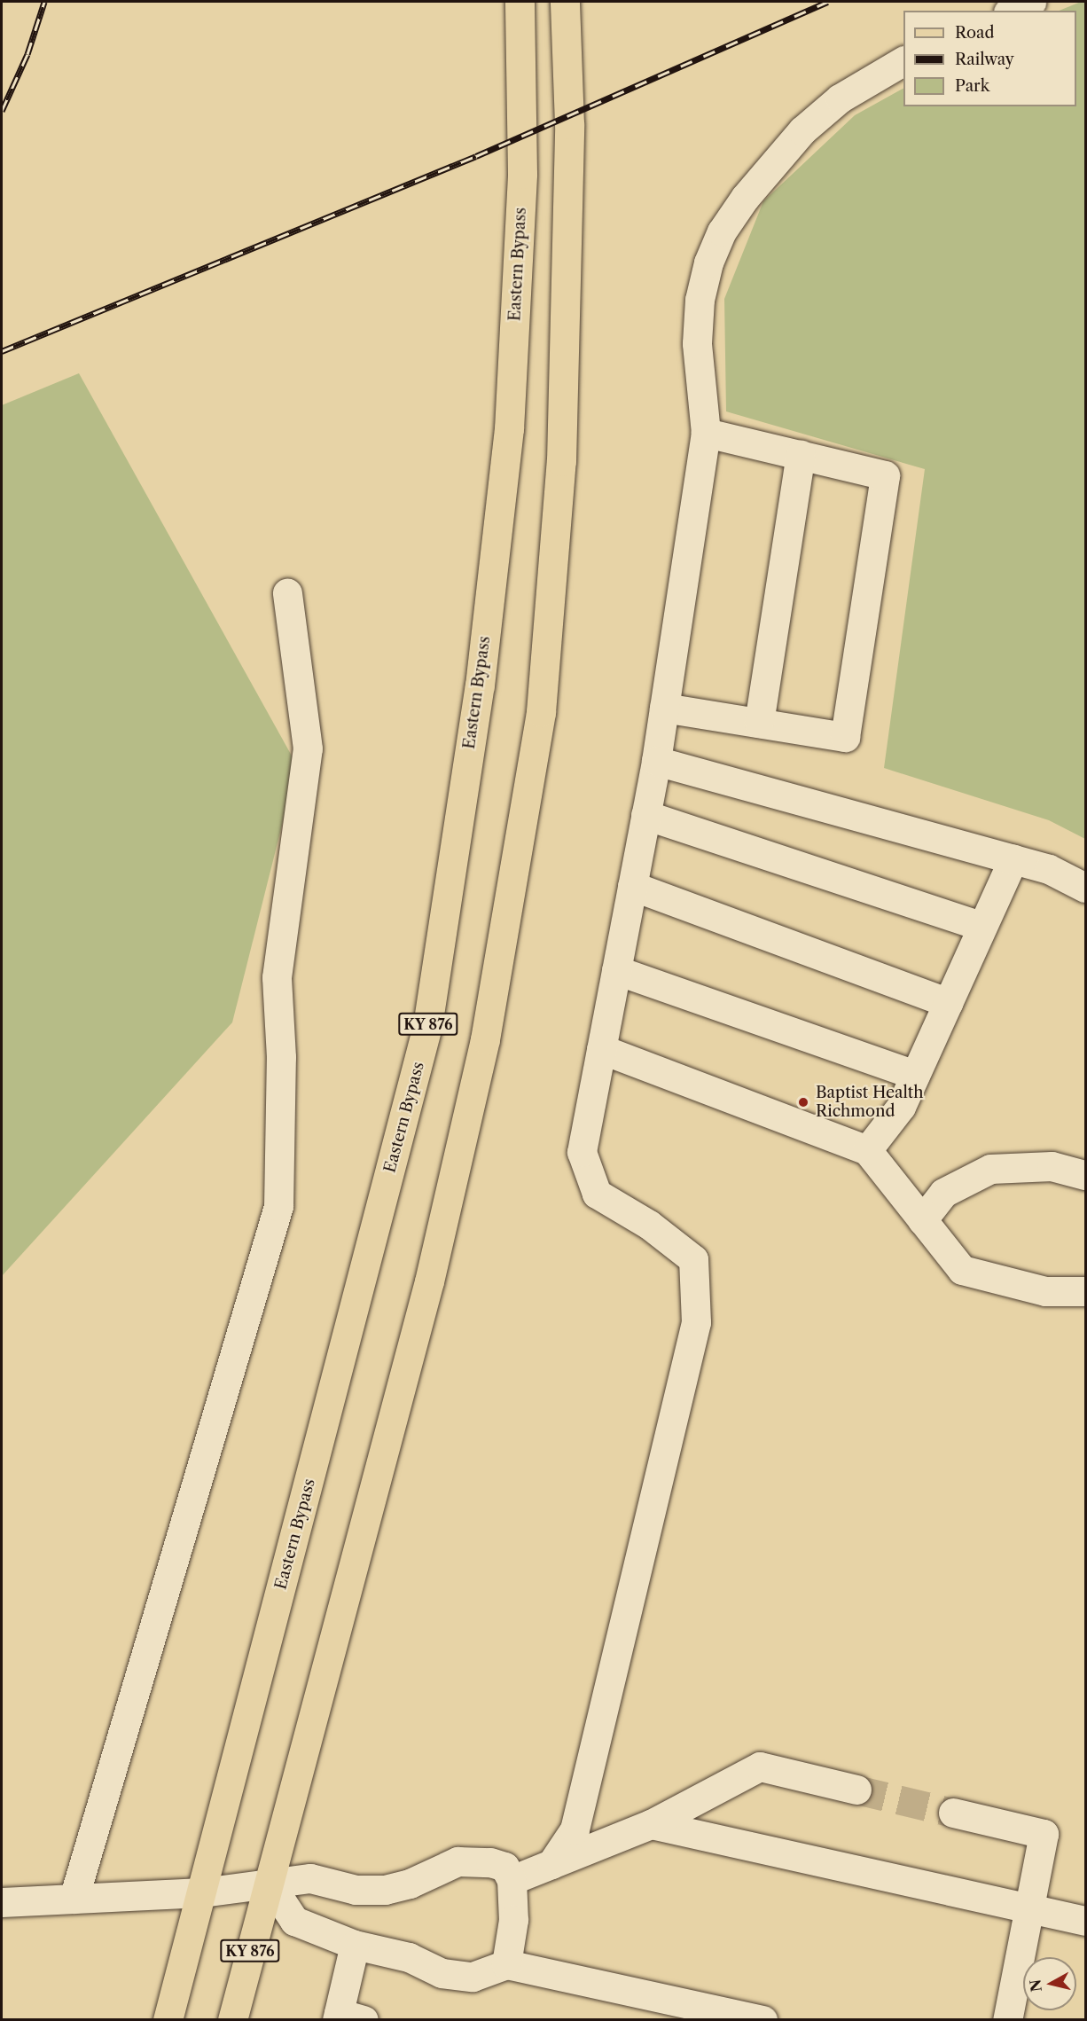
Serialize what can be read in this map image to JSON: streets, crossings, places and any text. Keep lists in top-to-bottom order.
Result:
{
  "streets": {
    "main road": ["Eastern Bypass", "KY 876"]
  },
  "places": ["Baptist Health Richmond"],
  "legend": ["Road", "Railway", "Park"],
  "north": "left"
}
